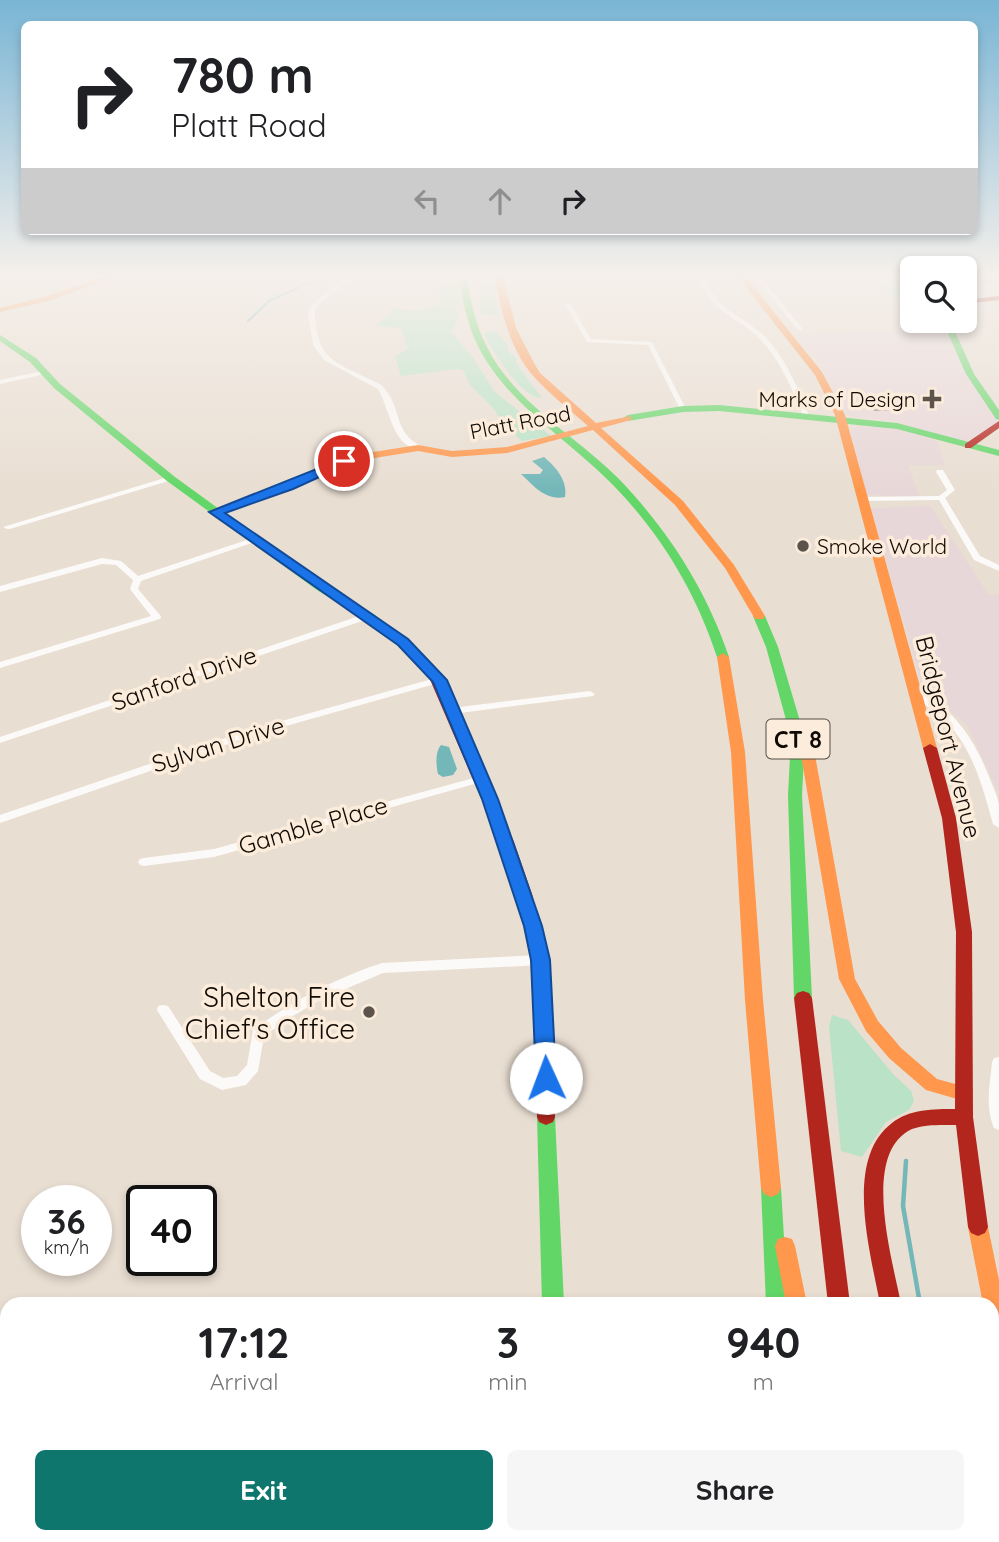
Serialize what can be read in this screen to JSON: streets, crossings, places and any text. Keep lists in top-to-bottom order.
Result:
{
  "streets": {
    "main road": ["Platt Road", "Bridgeport Avenue", "CT 8"],
    "street": ["Sanford Drive", "Sylvan Drive", "Gamble Place"]
  },
  "crossings": [
    ["Platt Road", "Bridgeport Avenue"]
  ],
  "places": {
    "health": ["Marks of Design"],
    "other": ["Smoke World", "Shelton Fire Chief's Office"]
  },
  "page": {
    "turn": ["780 m", "Platt Road"],
    "speed": "36 km/h",
    "limit": "40",
    "eta": [
      "17:12",
      "Arrival",
      "3",
      "min",
      "940",
      "m"
    ],
    "buttons": ["Exit", "Share"]
  }
}
